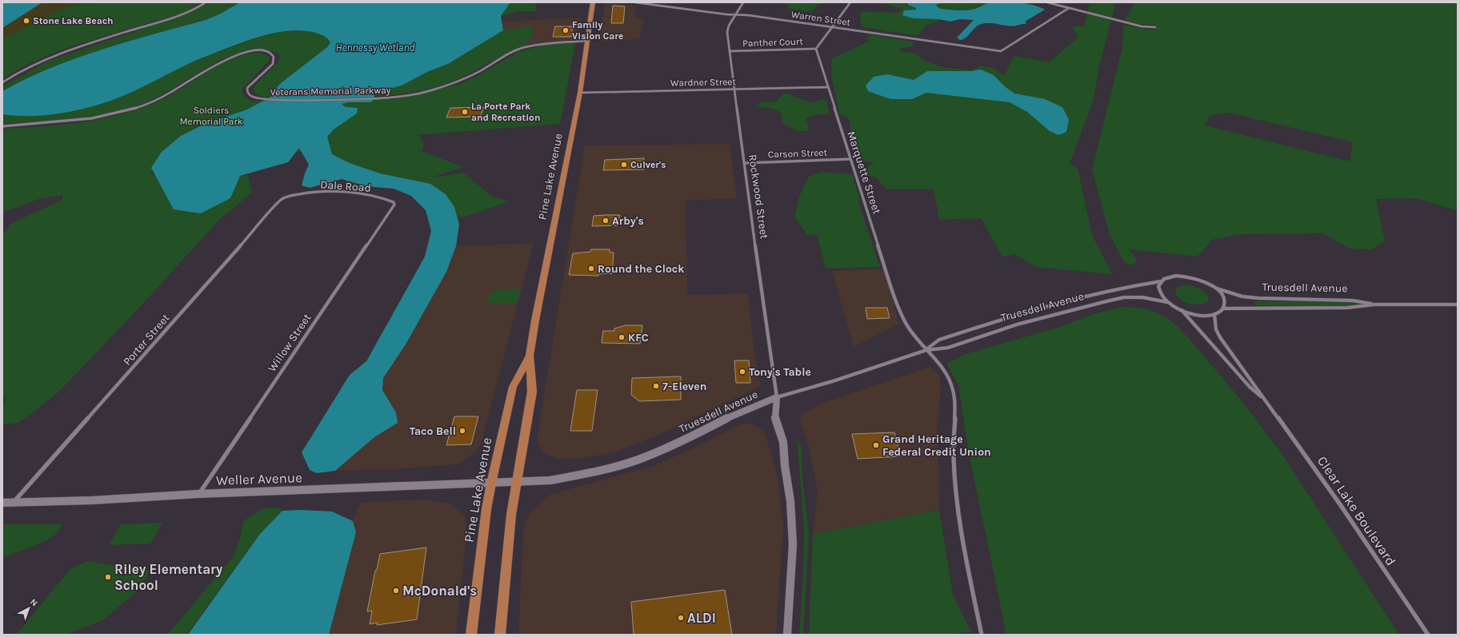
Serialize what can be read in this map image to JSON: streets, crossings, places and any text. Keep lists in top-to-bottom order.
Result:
{
  "streets": {
    "main road": ["Pine Lake Avenue"],
    "street": [
      "Warren Street",
      "Panther Court",
      "Wardner Street",
      "Veterans Memorial Parkway",
      "Carson Street",
      "Marquette Street",
      "Dale Road",
      "Rockwood Street",
      "Truesdell Avenue",
      "Porter Street",
      "Willow Street",
      "Weller Avenue",
      "Clear Lake Boulevard"
    ]
  },
  "crossings": [
    ["Warren Street", "Rockwood Street"],
    ["Panther Court", "Marquette Street"],
    ["Panther Court", "Rockwood Street"],
    ["Wardner Street", "Marquette Street"],
    ["Wardner Street", "Pine Lake Avenue"],
    ["Wardner Street", "Rockwood Street"],
    ["Veterans Memorial Parkway", "Pine Lake Avenue"],
    ["Carson Street", "Marquette Street"],
    ["Carson Street", "Rockwood Street"],
    ["Marquette Street", "Truesdell Avenue"],
    ["Pine Lake Avenue", "Truesdell Avenue"],
    ["Pine Lake Avenue", "Weller Avenue"],
    ["Dale Road", "Porter Street"],
    ["Dale Road", "Willow Street"],
    ["Rockwood Street", "Truesdell Avenue"],
    ["Truesdell Avenue", "Weller Avenue"],
    ["Porter Street", "Weller Avenue"],
    ["Willow Street", "Weller Avenue"]
  ],
  "water": ["Hennessy Wetland"],
  "parks": ["Soldiers Memorial Park"],
  "places": [
    "Stone Lake Beach",
    "Family Vision Care",
    "La Porte Park and Recreation",
    "Culver's",
    "Arby's",
    "Round the Clock",
    "KFC",
    "Tony's Table",
    "7-Eleven",
    "Taco Bell",
    "Grand Heritage Federal Credit Union",
    "Riley Elementary School",
    "McDonald's",
    "ALDI"
  ],
  "north": "top right"
}
